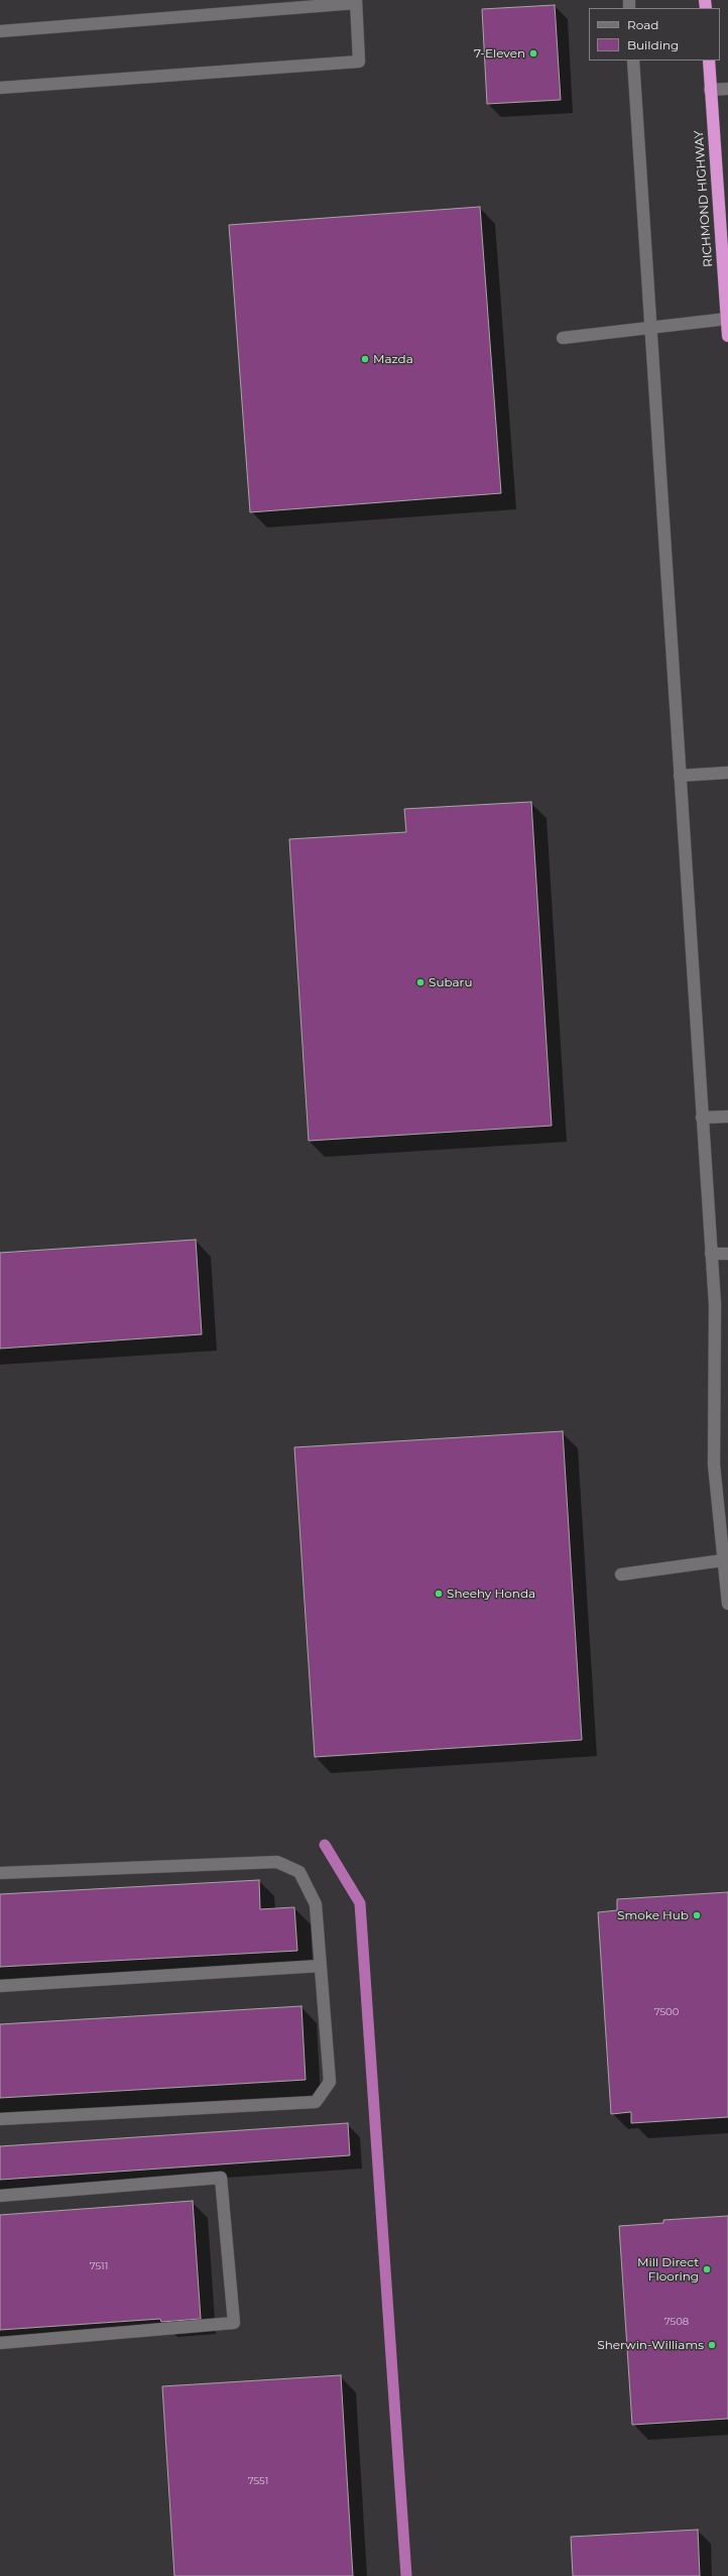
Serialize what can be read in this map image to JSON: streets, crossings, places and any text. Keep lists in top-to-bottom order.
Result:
{
  "streets": {
    "highway": ["RICHMOND HIGHWAY"]
  },
  "places": [
    "7-Eleven",
    "Mazda",
    "Subaru",
    "Sheehy Honda",
    "Smoke Hub",
    "Mill Direct Flooring",
    "Sherwin-Williams"
  ],
  "house_numbers": [
    "7500",
    "7511",
    "7508",
    "7551"
  ],
  "legend": ["Road", "Building"]
}
